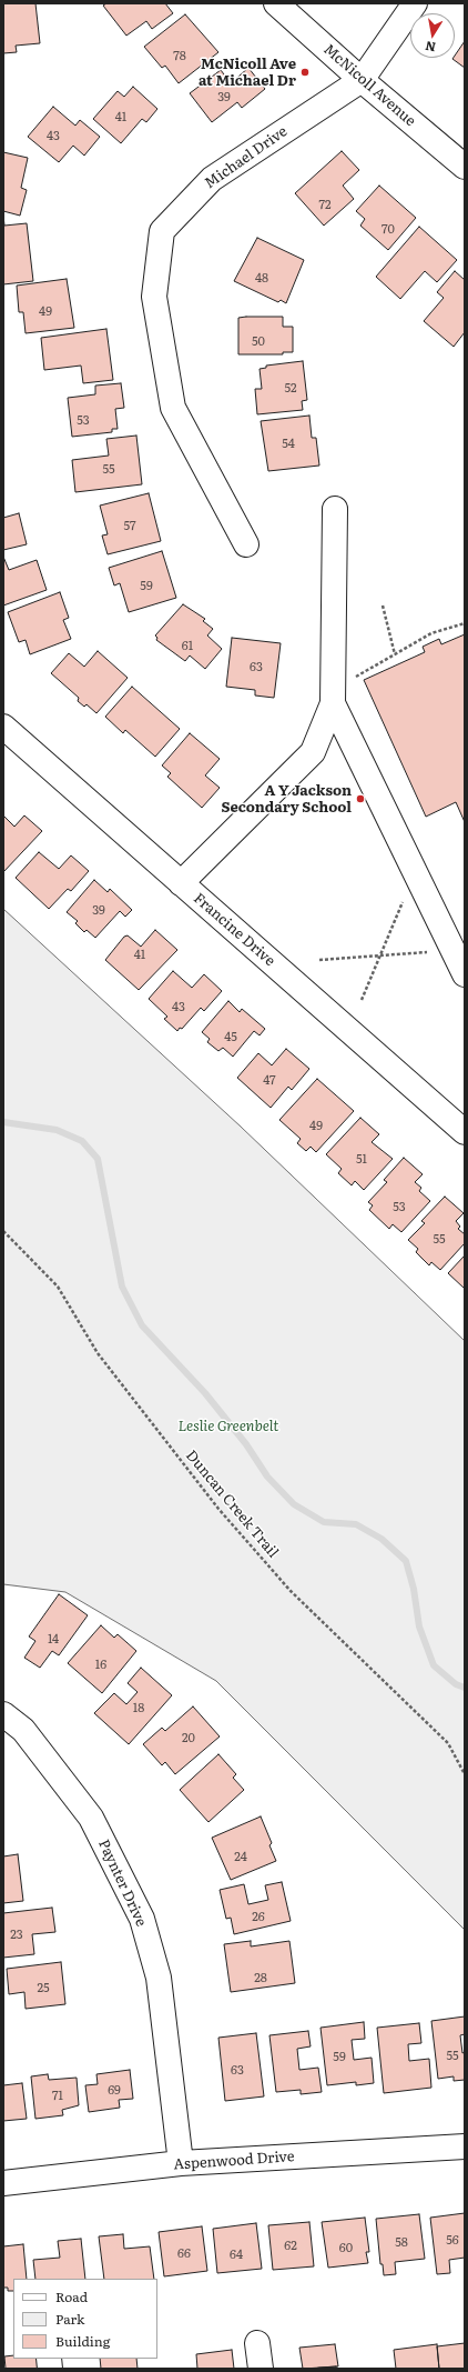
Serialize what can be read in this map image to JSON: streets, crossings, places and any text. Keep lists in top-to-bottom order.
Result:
{
  "streets": {
    "street": [
      "McNicoll Avenue",
      "Michael Drive",
      "Francine Drive",
      "Paynter Drive",
      "Aspenwood Drive"
    ],
    "path": ["Duncan Creek Trail"]
  },
  "crossings": [
    ["McNicoll Avenue", "Michael Drive"],
    ["Paynter Drive", "Aspenwood Drive"]
  ],
  "parks": ["Leslie Greenbelt"],
  "places": ["McNicoll Ave at Michael Dr", "A Y Jackson Secondary School"],
  "house_numbers": [
    "78",
    "39",
    "41",
    "43",
    "72",
    "70",
    "48",
    "49",
    "50",
    "52",
    "53",
    "54",
    "55",
    "57",
    "59",
    "61",
    "63",
    "39",
    "41",
    "43",
    "45",
    "47",
    "49",
    "51",
    "53",
    "55",
    "14",
    "16",
    "18",
    "20",
    "24",
    "26",
    "23",
    "28",
    "25",
    "55",
    "59",
    "63",
    "69",
    "71",
    "56",
    "58",
    "62",
    "60",
    "66",
    "64"
  ],
  "legend": ["Road", "Park", "Building"],
  "north": "bottom"
}
